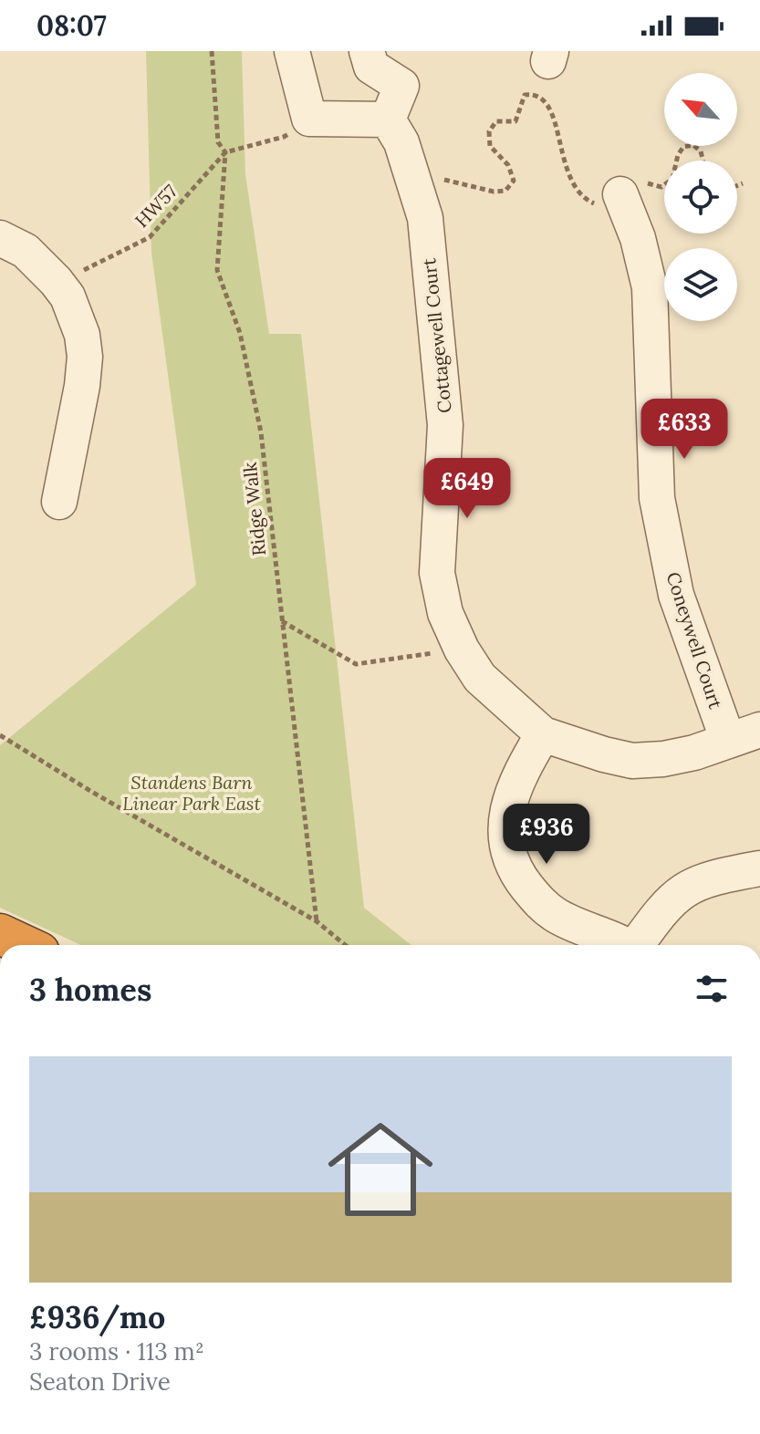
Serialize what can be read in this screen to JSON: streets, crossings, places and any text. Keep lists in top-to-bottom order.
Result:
{
  "streets": {
    "street": ["Cottagewell Court", "Coneywell Court"],
    "path": ["HW57", "Ridge Walk"]
  },
  "crossings": [
    ["HW57", "Ridge Walk"],
    ["Cottagewell Court", "Coneywell Court"]
  ],
  "parks": ["Standens Barn Linear Park East"],
  "north": "top left",
  "page": {
    "status": "08:07",
    "price": ["£633", "£649", "£936"],
    "heading": "3 homes",
    "list": [
      {
        "name": "£936/mo",
        "note": "3 rooms · 113 m² · Seaton Drive"
      }
    ]
  }
}
